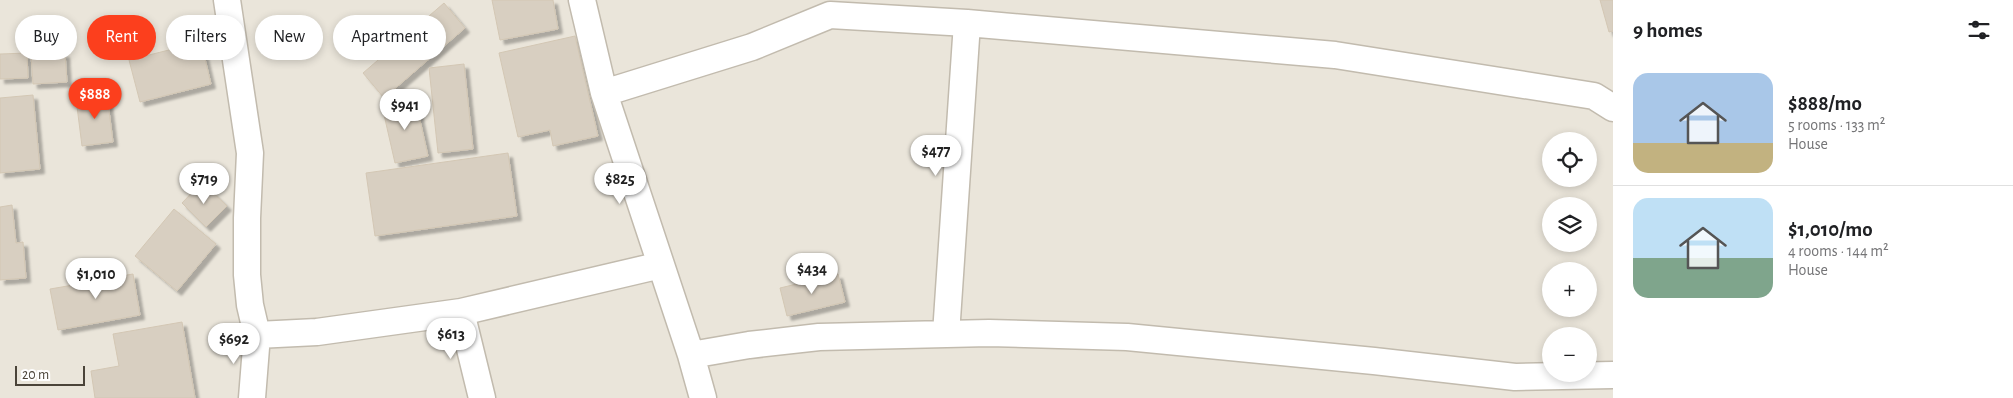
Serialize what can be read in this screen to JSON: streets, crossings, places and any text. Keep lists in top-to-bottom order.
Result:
{
  "scale_bar": "20 m",
  "page": {
    "heading": "9 homes",
    "chip": [
      "Buy",
      "Rent",
      "Filters",
      "New",
      "Apartment"
    ],
    "list": [
      {
        "name": "$888/mo",
        "note": "5 rooms · 133 m² · House"
      },
      {
        "name": "$1,010/mo",
        "note": "4 rooms · 144 m² · House"
      }
    ],
    "price": [
      "$888",
      "$941",
      "$477",
      "$719",
      "$825",
      "$434",
      "$1,010",
      "$613",
      "$692"
    ],
    "map_buttons": ["+", "−"],
    "scale": "20 m"
  }
}
